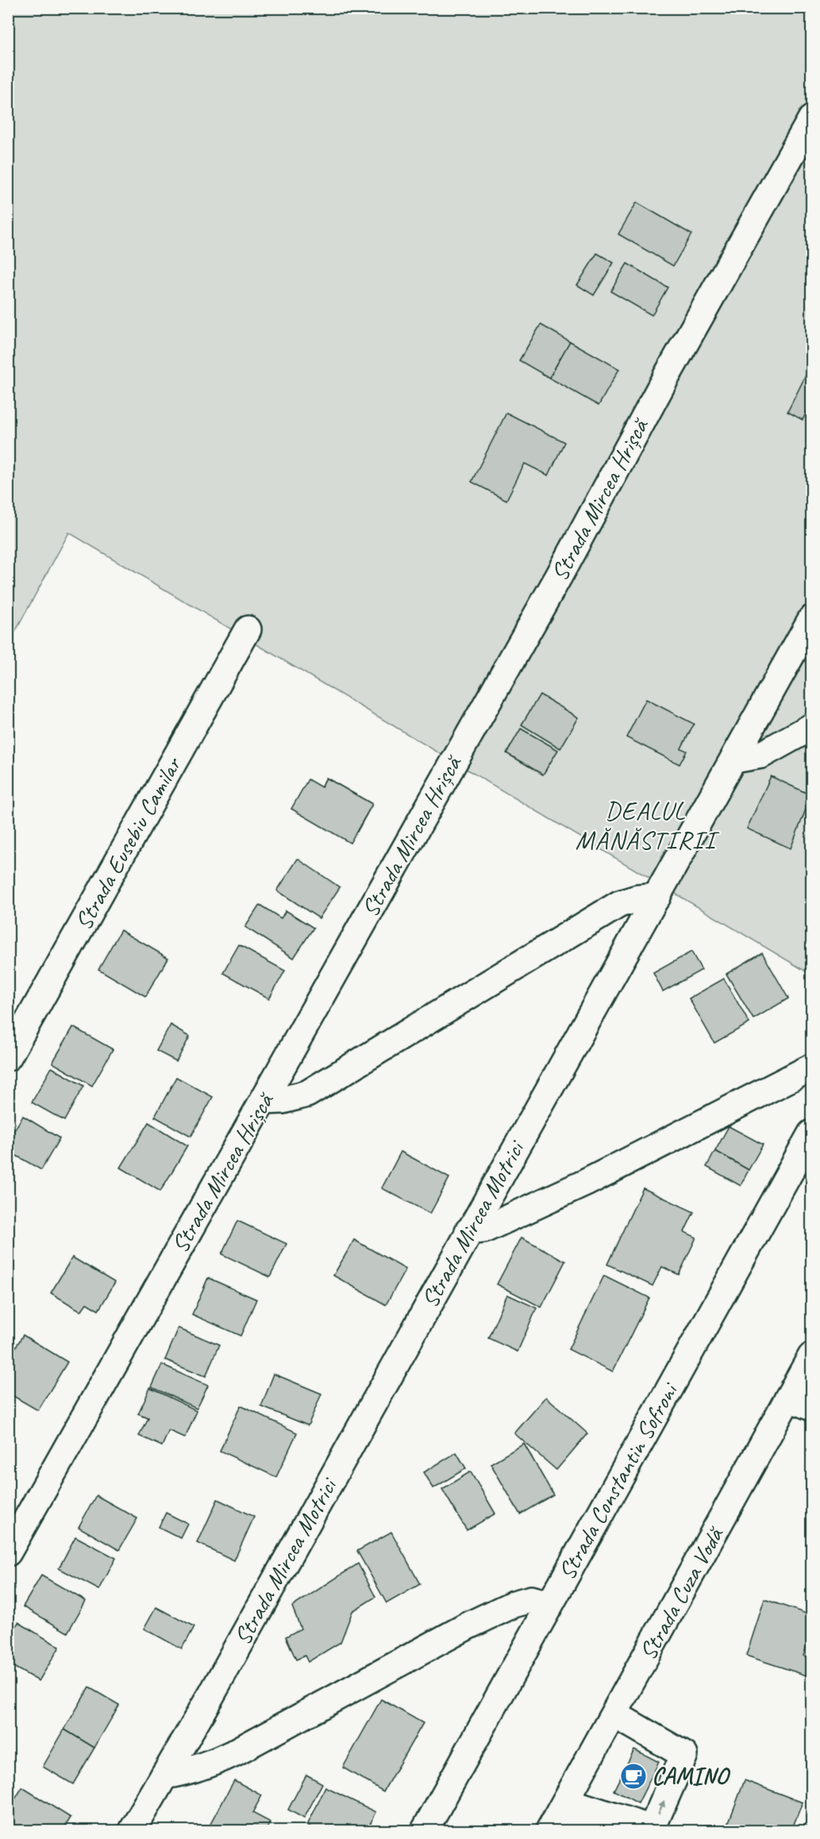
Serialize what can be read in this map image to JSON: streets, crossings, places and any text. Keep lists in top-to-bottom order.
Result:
{
  "streets": {
    "main road": [
      "Strada Mircea Hrișcă",
      "Strada Eusebiu Camilar",
      "Strada Mircea Motrici",
      "Strada Constantin Sofroni",
      "Strada Cuza Vodă"
    ]
  },
  "districts": ["DEALUL MĂNĂSTIRII"],
  "places": {
    "cafe": ["CAMINO"]
  }
}
